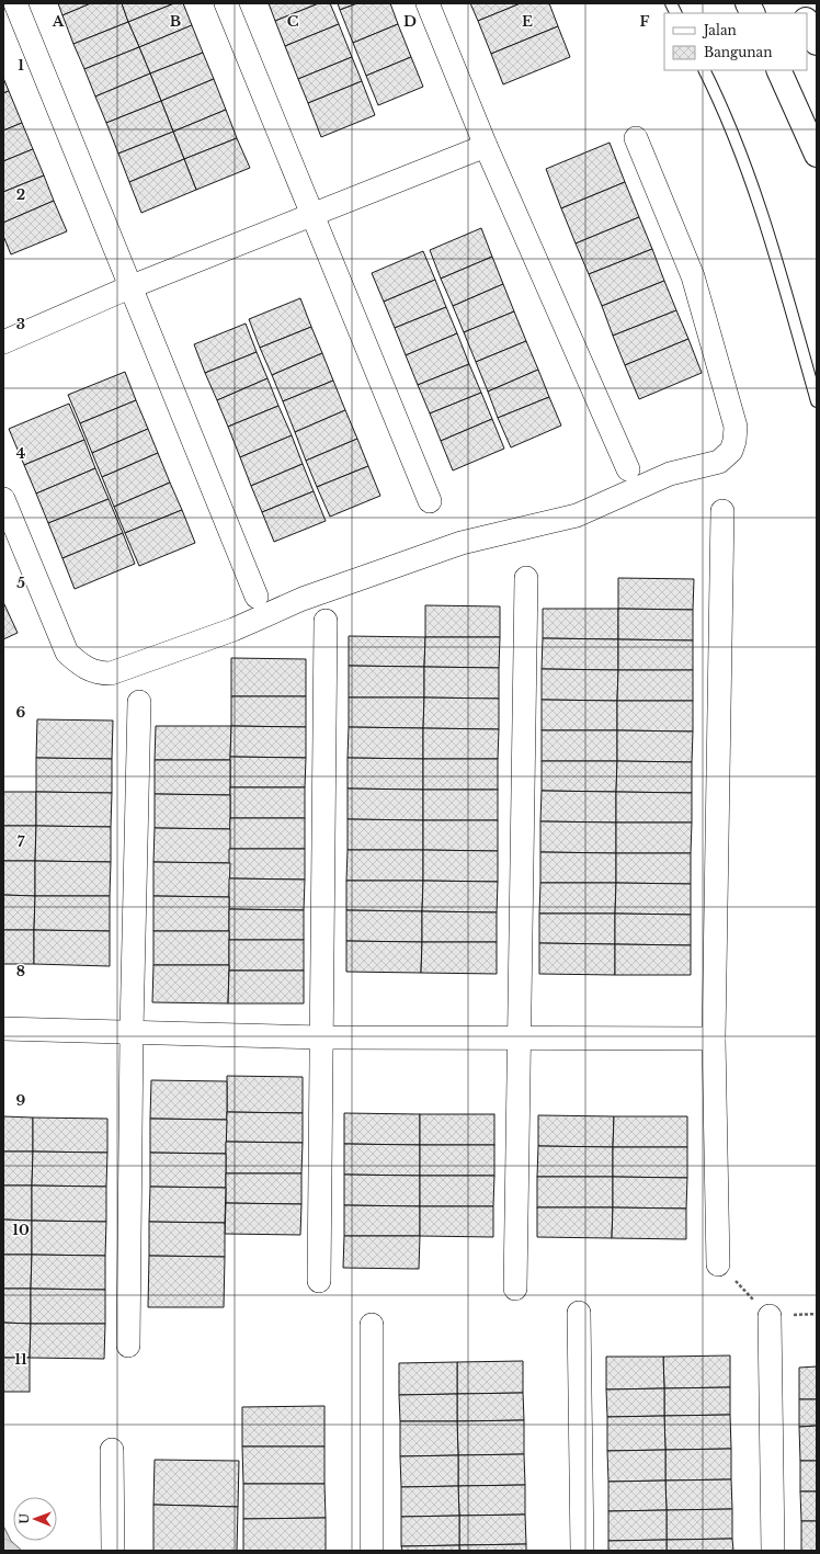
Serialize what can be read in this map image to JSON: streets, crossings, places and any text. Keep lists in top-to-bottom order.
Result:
{
  "legend": ["Jalan", "Bangunan"],
  "north": "left",
  "grid": {
    "columns": [
      "A",
      "B",
      "C",
      "D",
      "E",
      "F"
    ],
    "rows": [
      "1",
      "2",
      "3",
      "4",
      "5",
      "6",
      "7",
      "8",
      "9",
      "10",
      "11"
    ]
  }
}
